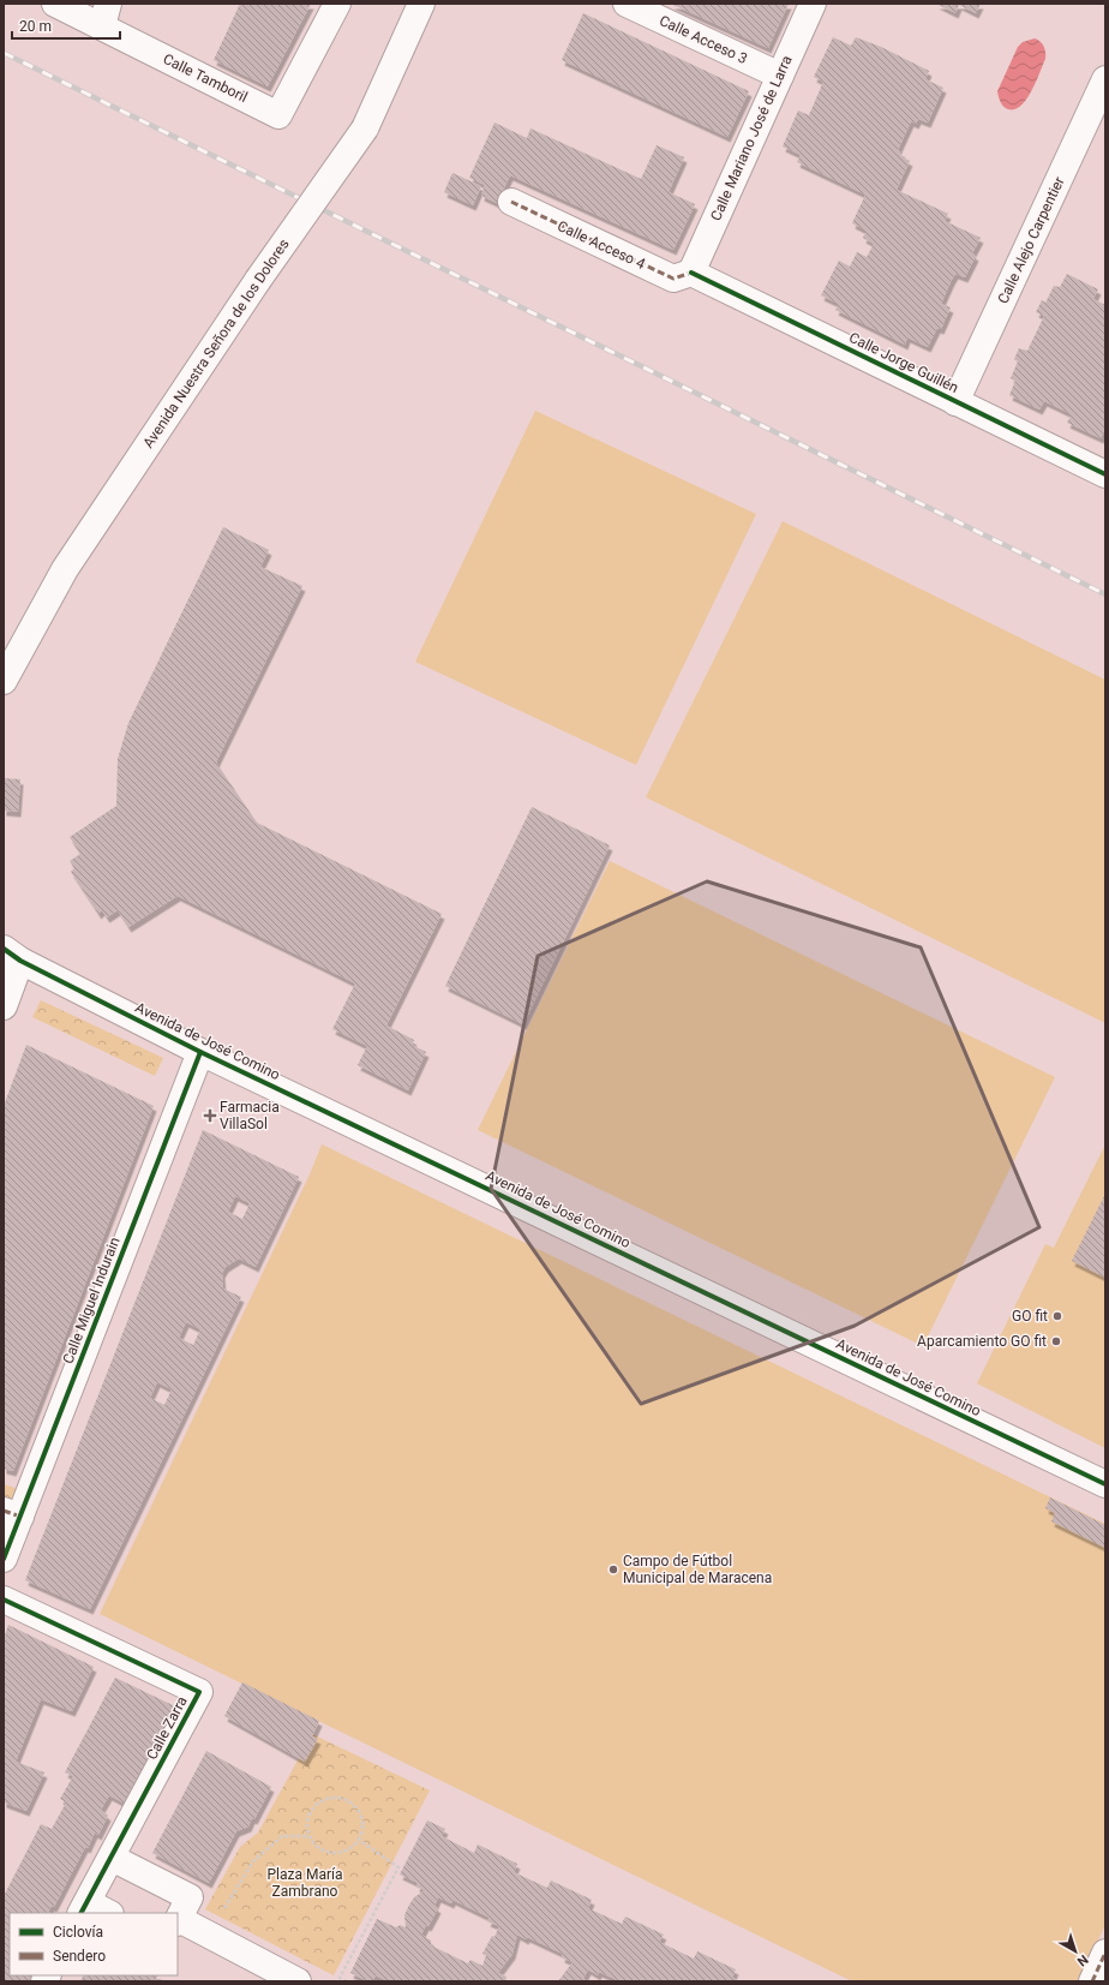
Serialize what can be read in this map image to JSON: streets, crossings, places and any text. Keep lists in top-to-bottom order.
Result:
{
  "streets": {
    "street": [
      "Calle Acceso 3",
      "Calle Tamboril",
      "Calle Mariano José de Larra",
      "Calle Alejo Carpentier",
      "Calle Acceso 4",
      "Avenida Nuestra Señora de los Dolores",
      "Calle Jorge Guillén",
      "Avenida de José Comino",
      "Calle Miguel Indurain",
      "Calle Zarra"
    ]
  },
  "crossings": [
    ["Calle Acceso 3", "Calle Mariano José de Larra"],
    ["Calle Mariano José de Larra", "Calle Acceso 4"],
    ["Calle Mariano José de Larra", "Calle Jorge Guillén"],
    ["Calle Alejo Carpentier", "Calle Jorge Guillén"],
    ["Calle Acceso 4", "Calle Jorge Guillén"],
    ["Avenida de José Comino", "Calle Miguel Indurain"]
  ],
  "parks": ["Plaza María Zambrano"],
  "places": {
    "health": ["Farmacia VillaSol"],
    "other": ["GO fit", "Aparcamiento GO fit", "Campo de Fútbol Municipal de Maracena"]
  },
  "legend": ["Ciclovía", "Sendero"],
  "scale_bar": "20 m",
  "north": "bottom right"
}
